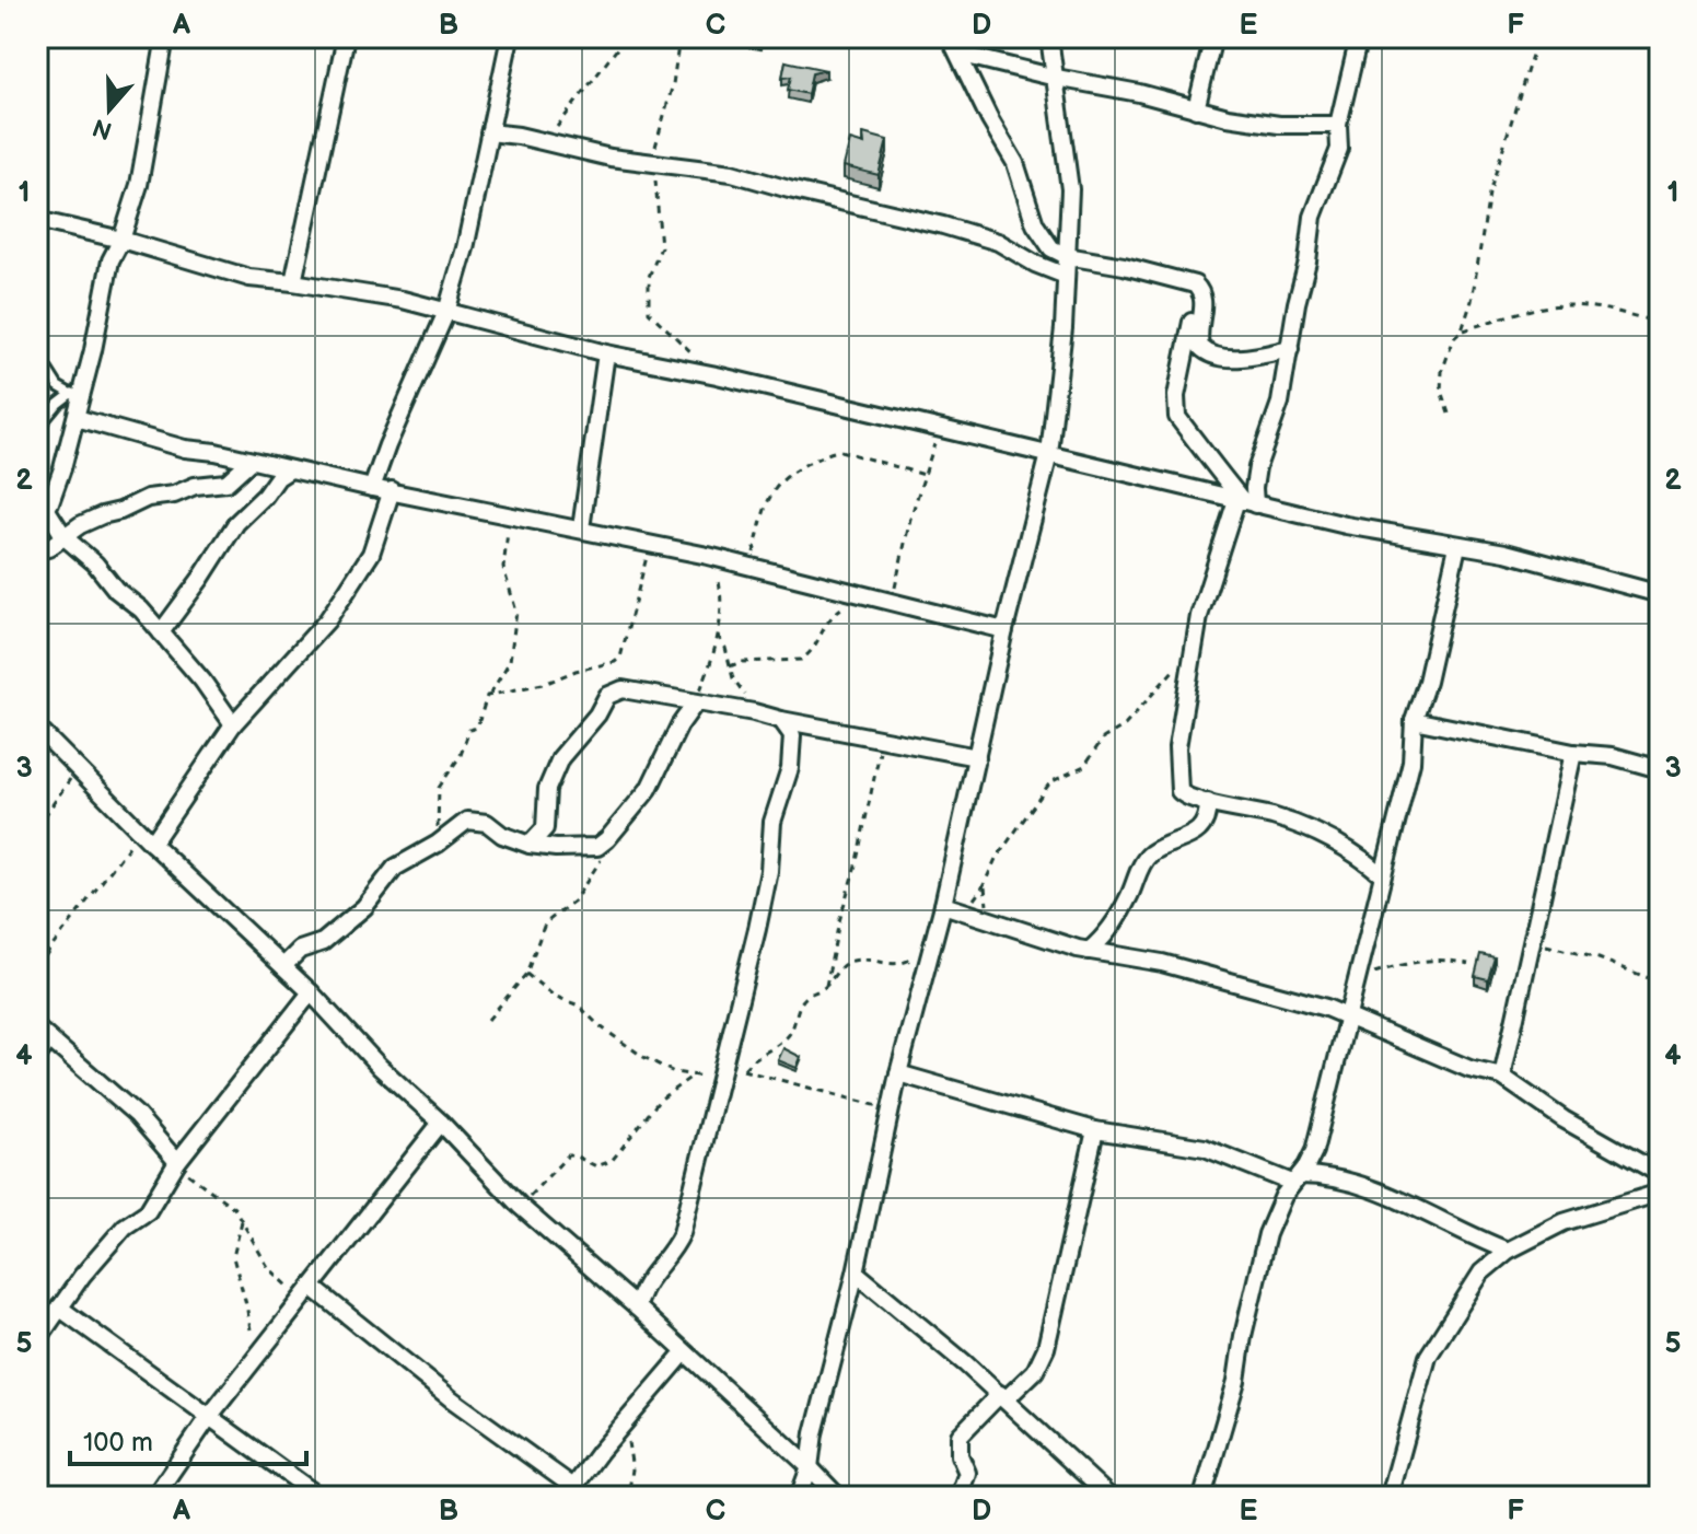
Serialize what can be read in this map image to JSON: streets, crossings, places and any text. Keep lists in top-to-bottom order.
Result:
{
  "scale_bar": "100 m",
  "north": "bottom",
  "grid": {
    "columns": [
      "A",
      "B",
      "C",
      "D",
      "E",
      "F"
    ],
    "rows": [
      "1",
      "2",
      "3",
      "4",
      "5"
    ]
  }
}
